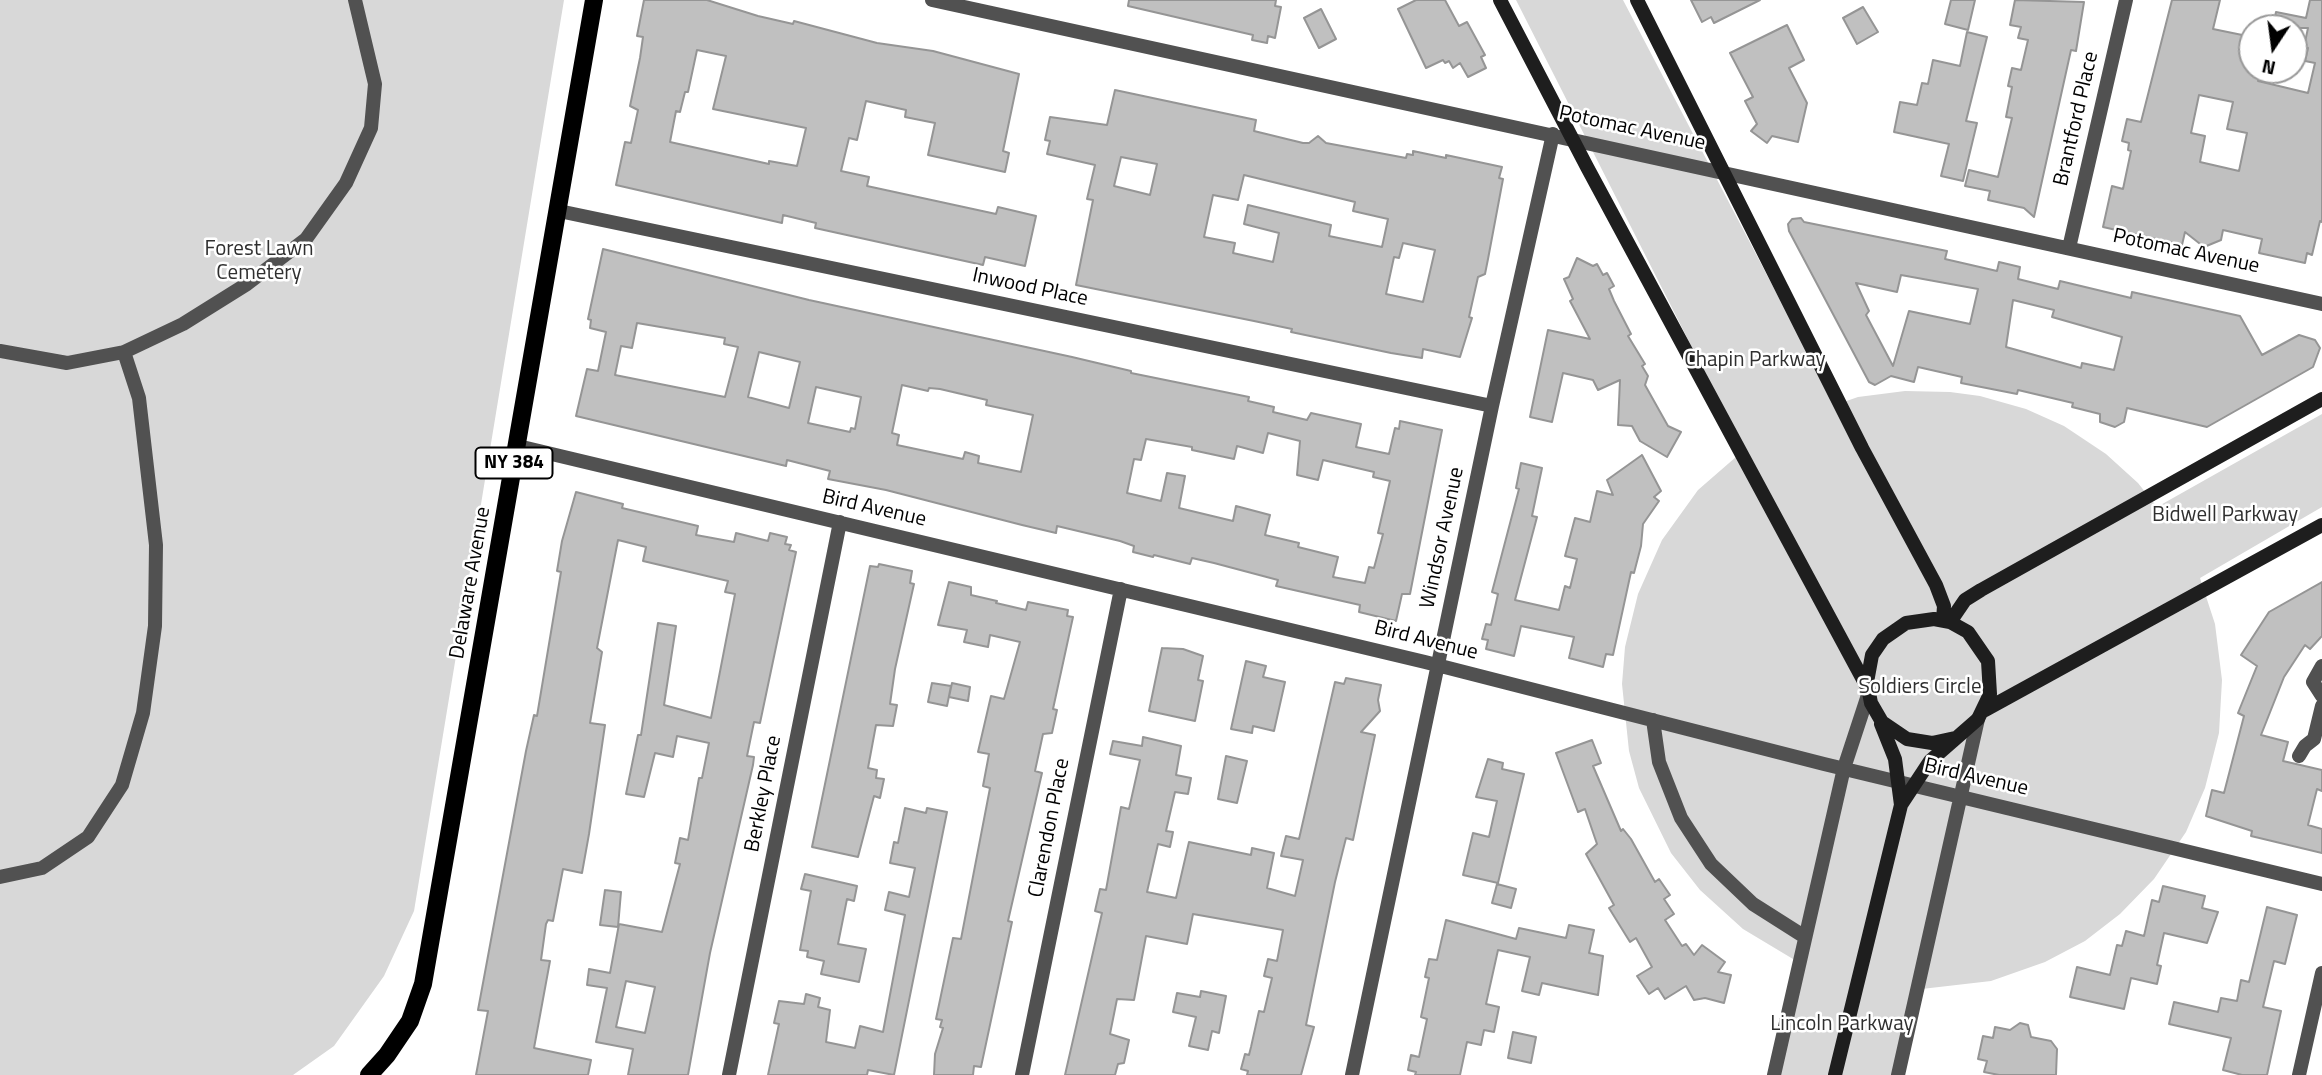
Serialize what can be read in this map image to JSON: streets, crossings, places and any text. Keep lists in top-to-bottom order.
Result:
{
  "streets": {
    "main road": ["NY 384", "Delaware Avenue"],
    "street": [
      "Brantford Place",
      "Potomac Avenue",
      "Inwood Place",
      "Bird Avenue",
      "Windsor Avenue",
      "Berkley Place",
      "Clarendon Place"
    ]
  },
  "crossings": [
    ["Brantford Place", "Potomac Avenue"],
    ["Potomac Avenue", "Windsor Avenue"],
    ["Inwood Place", "Windsor Avenue"],
    ["Inwood Place", "Delaware Avenue"],
    ["Bird Avenue", "Windsor Avenue"],
    ["Bird Avenue", "Delaware Avenue"],
    ["Bird Avenue", "Berkley Place"],
    ["Bird Avenue", "Clarendon Place"]
  ],
  "parks": [
    "Forest Lawn Cemetery",
    "Chapin Parkway",
    "Bidwell Parkway",
    "Soldiers Circle",
    "Lincoln Parkway"
  ],
  "north": "bottom"
}
